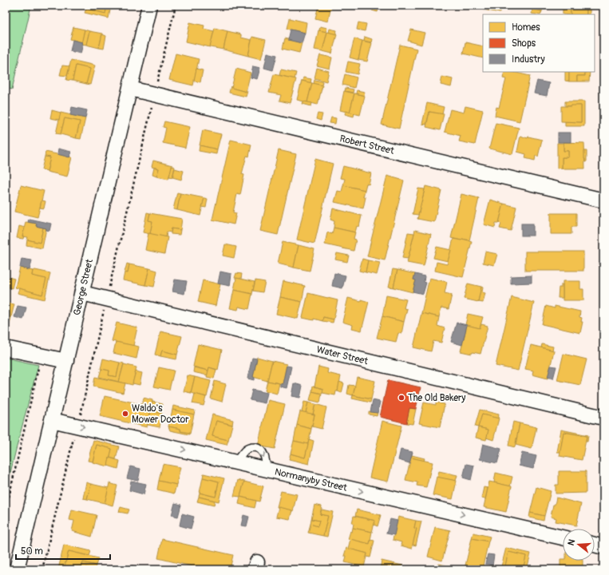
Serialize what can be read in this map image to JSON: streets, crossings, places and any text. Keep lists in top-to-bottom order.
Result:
{
  "streets": {
    "street": [
      "Robert Street",
      "George Street",
      "Water Street",
      "Normanyby Street"
    ]
  },
  "crossings": [
    ["Robert Street", "George Street"],
    ["George Street", "Water Street"],
    ["George Street", "Normanyby Street"]
  ],
  "one_way": ["Normanyby Street"],
  "places": ["The Old Bakery", "Waldo's Mower Doctor"],
  "legend": ["Homes", "Shops", "Industry"],
  "scale_bar": "50 m",
  "north": "left"
}
